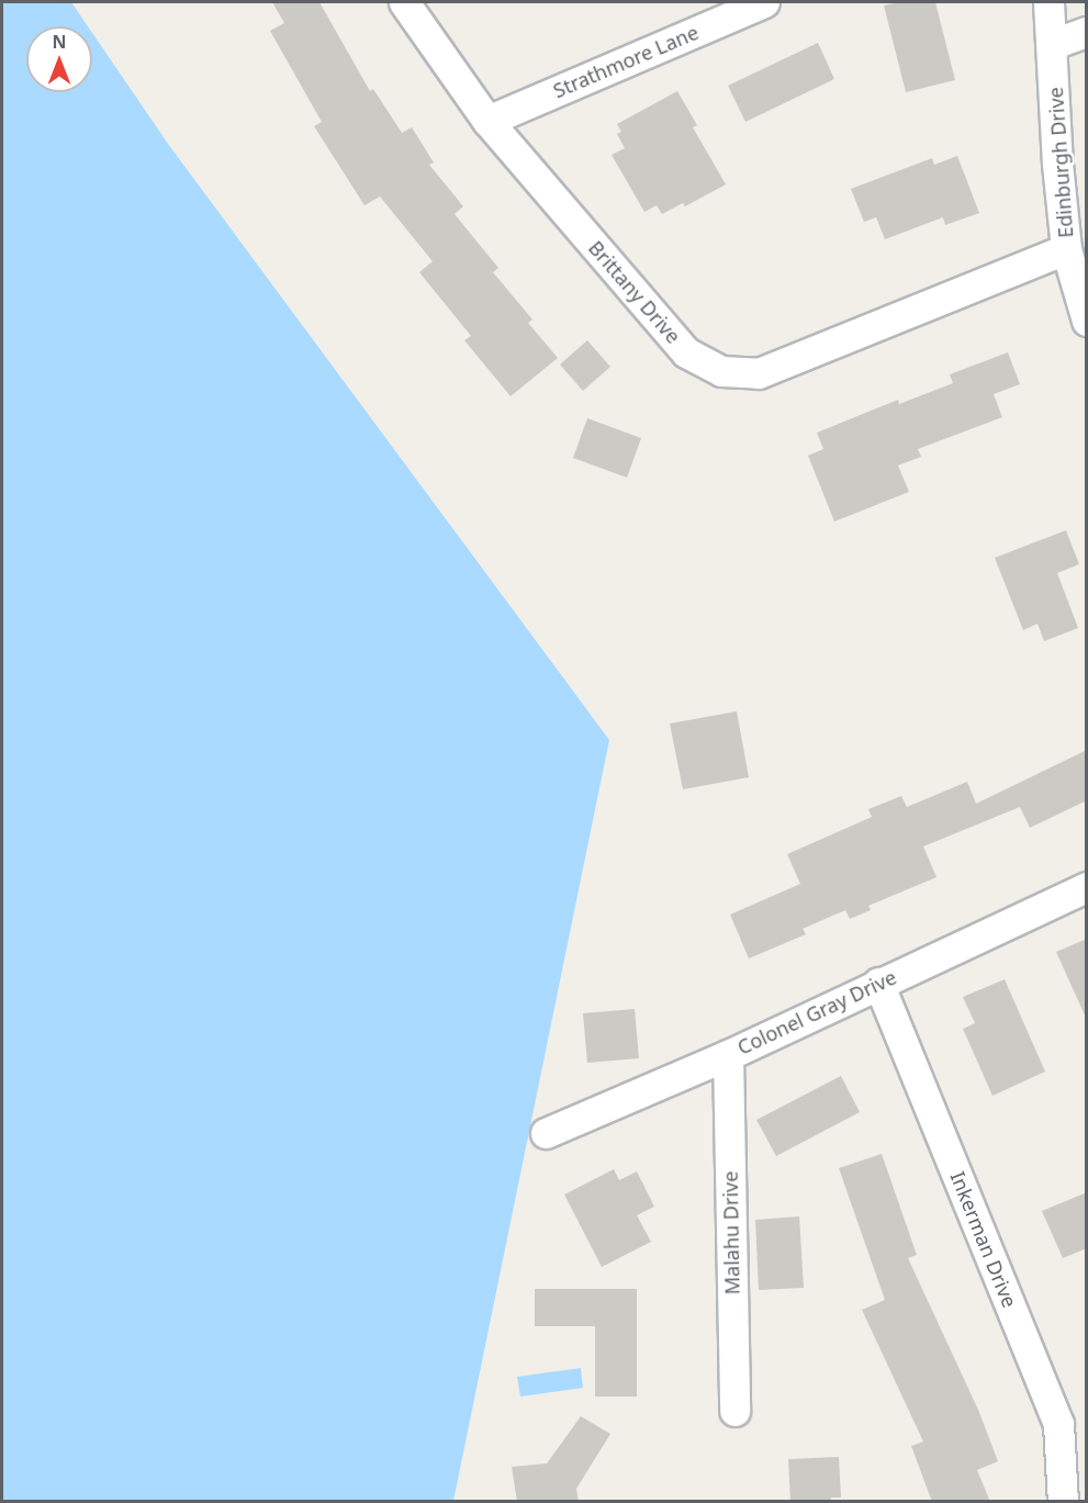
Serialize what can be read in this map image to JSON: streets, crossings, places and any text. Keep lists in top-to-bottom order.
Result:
{
  "streets": {
    "street": [
      "Strathmore Lane",
      "Edinburgh Drive",
      "Brittany Drive",
      "Colonel Gray Drive",
      "Malahu Drive",
      "Inkerman Drive"
    ]
  },
  "crossings": [
    ["Strathmore Lane", "Brittany Drive"],
    ["Edinburgh Drive", "Brittany Drive"],
    ["Colonel Gray Drive", "Malahu Drive"],
    ["Colonel Gray Drive", "Inkerman Drive"]
  ],
  "north": "top"
}
